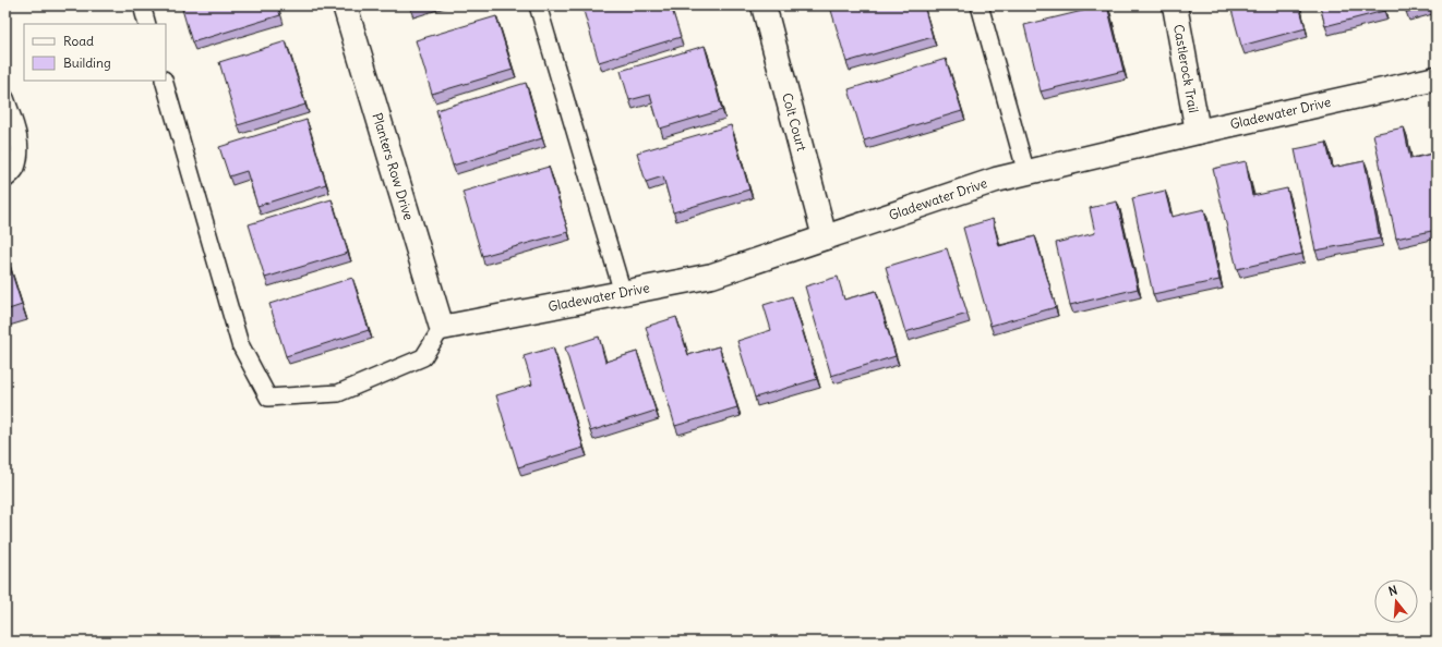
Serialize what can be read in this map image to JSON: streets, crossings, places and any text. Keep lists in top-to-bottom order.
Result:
{
  "streets": {
    "street": [
      "Castlerock Trail",
      "Gladewater Drive",
      "Colt Court",
      "Planters Row Drive"
    ]
  },
  "crossings": [
    ["Castlerock Trail", "Gladewater Drive"],
    ["Gladewater Drive", "Colt Court"],
    ["Gladewater Drive", "Planters Row Drive"]
  ],
  "legend": ["Road", "Building"],
  "north": "top"
}
